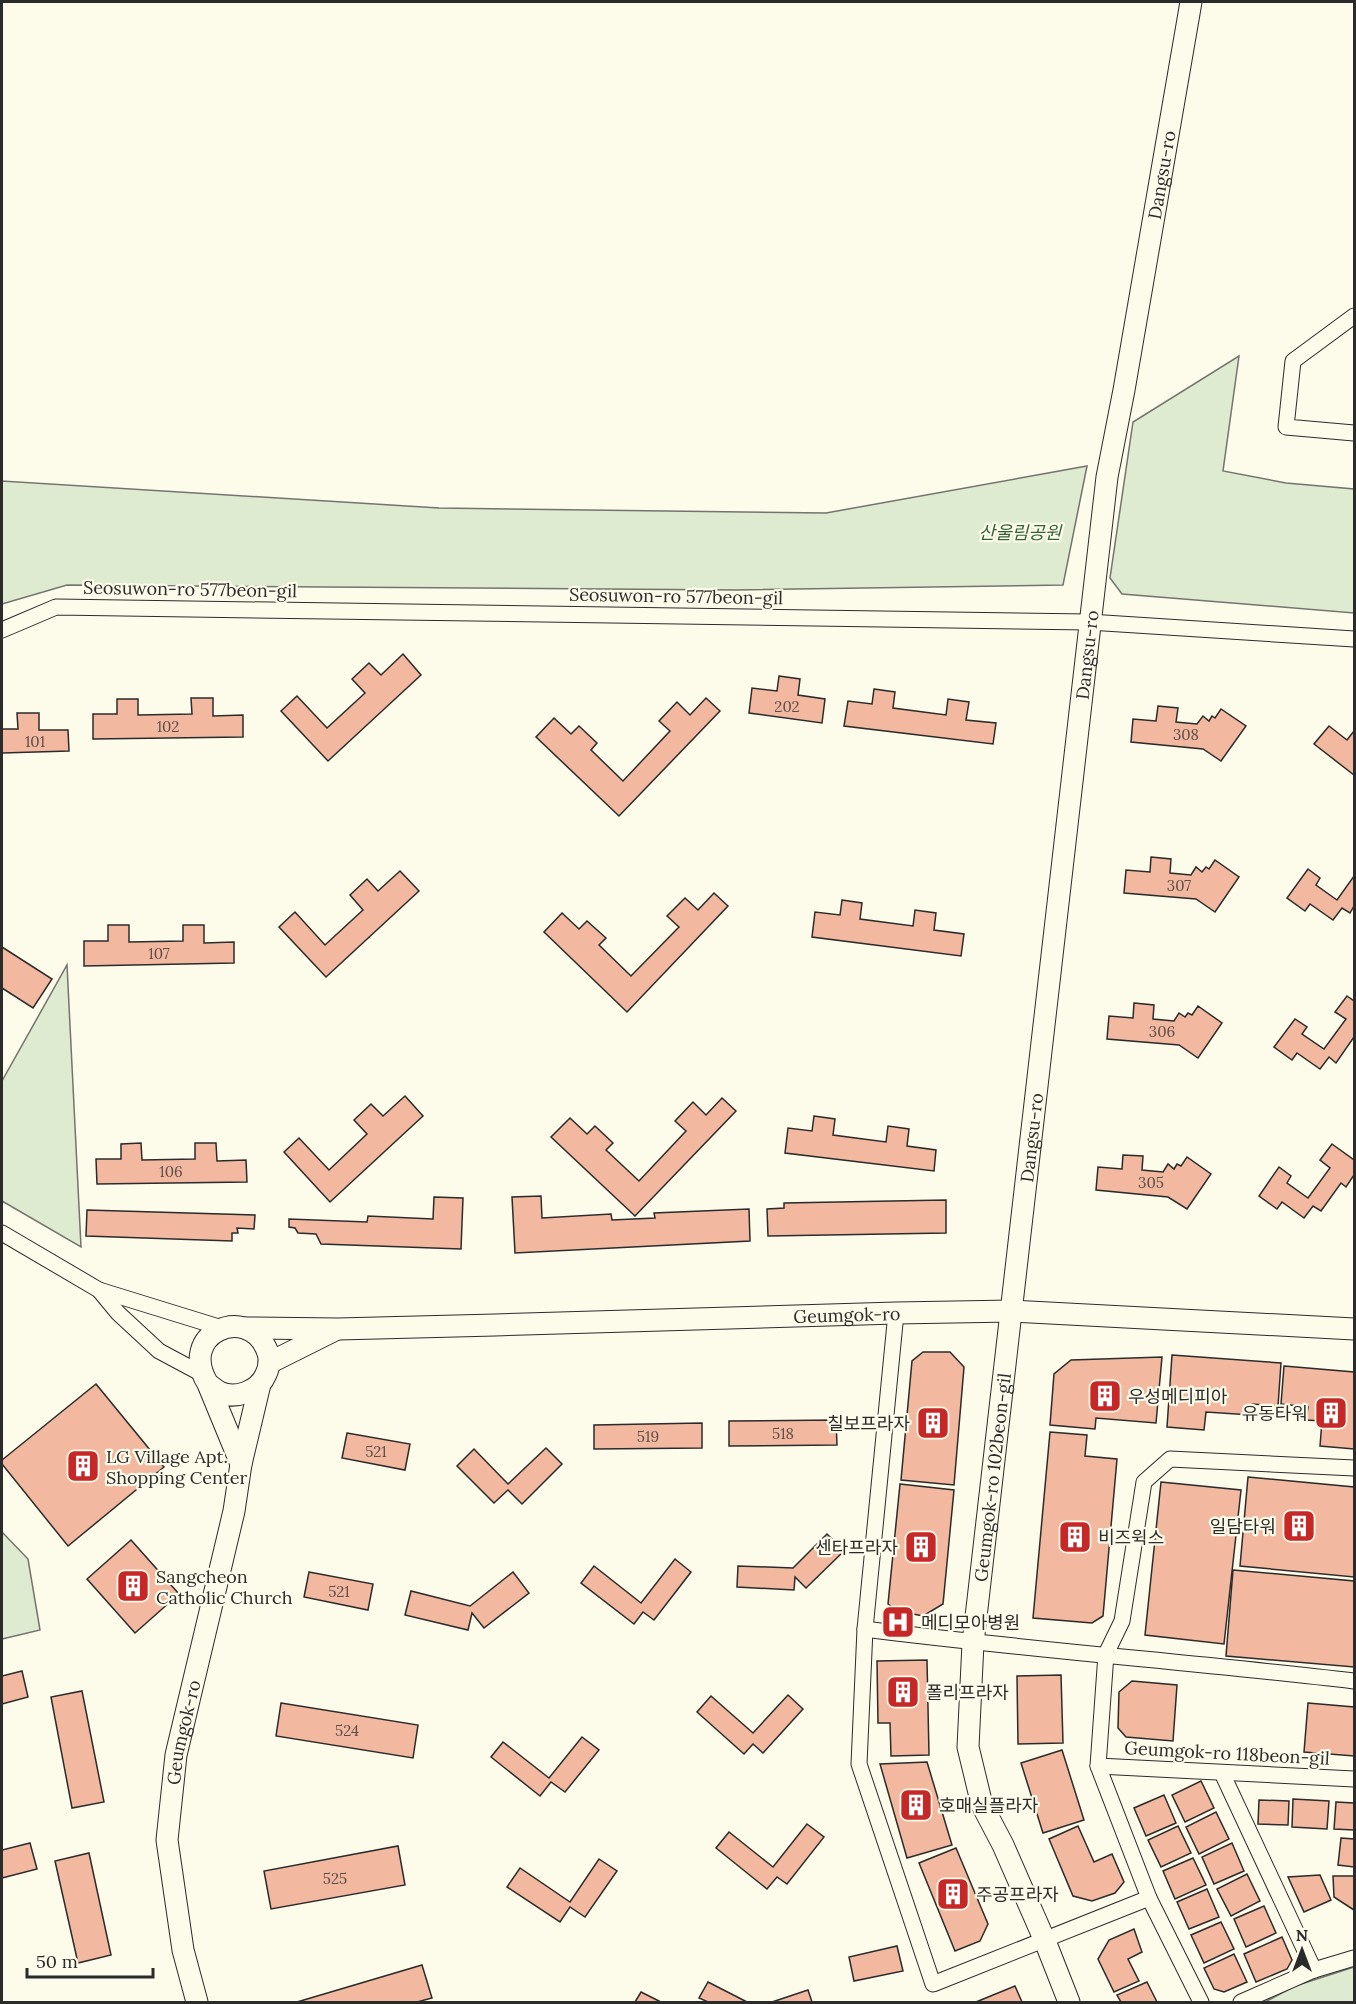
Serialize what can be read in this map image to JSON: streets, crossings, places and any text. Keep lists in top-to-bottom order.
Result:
{
  "streets": {
    "main road": ["Dangsu-ro", "Geumgok-ro", "Geumgok-ro 102beon-gil"],
    "street": ["Seosuwon-ro 577beon-gil", "Geumgok-ro 118beon-gil"]
  },
  "crossings": [
    ["Dangsu-ro", "Seosuwon-ro 577beon-gil"],
    ["Dangsu-ro", "Geumgok-ro"],
    ["Dangsu-ro", "Geumgok-ro 102beon-gil"],
    ["Geumgok-ro", "Geumgok-ro 102beon-gil"]
  ],
  "parks": ["산울림공원"],
  "places": {
    "building": [
      "우성메디피아",
      "유동타워",
      "칠보프라자",
      "LG Village Apt. Shopping Center",
      "일담타워",
      "비즈윅스",
      "센타프라자",
      "Sangcheon Catholic Church",
      "폴리프라자",
      "호매실플라자",
      "주공프라자"
    ],
    "hospital": ["메디모아병원"]
  },
  "house_numbers": [
    "202",
    "102",
    "308",
    "101",
    "307",
    "107",
    "306",
    "106",
    "305",
    "518",
    "519",
    "521",
    "521",
    "524",
    "525"
  ],
  "scale_bar": "50 m",
  "north": "top"
}
